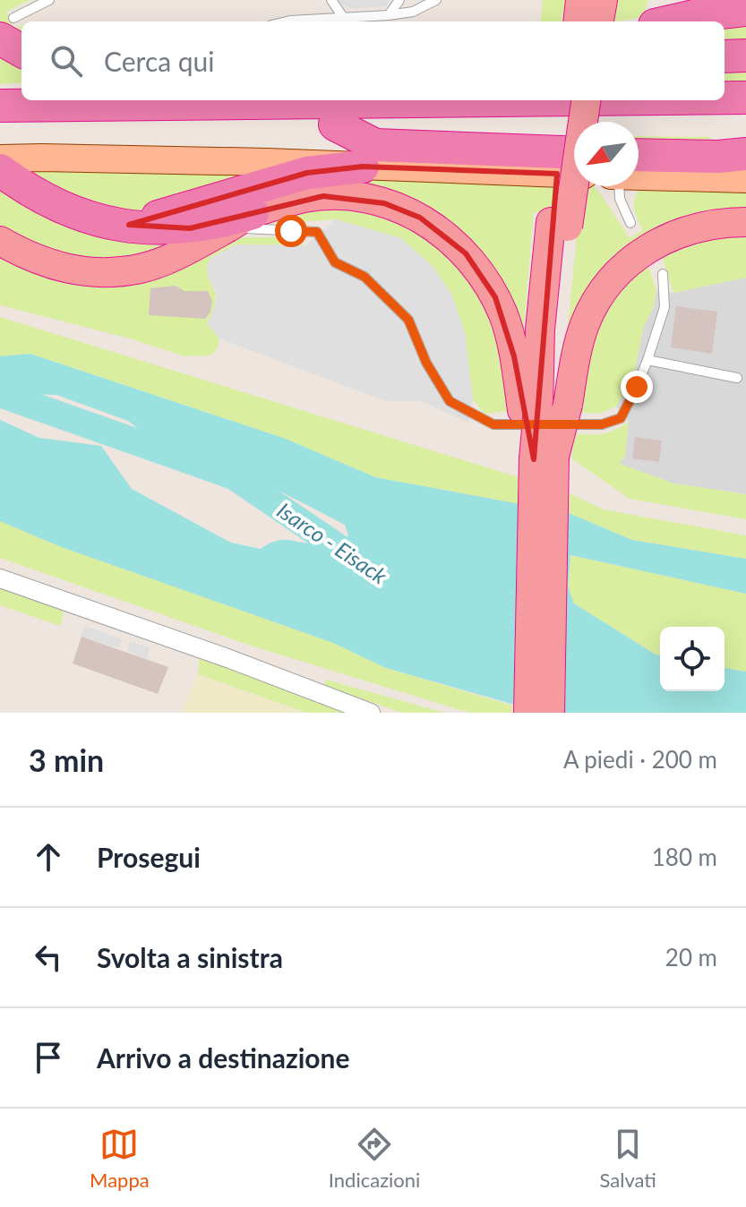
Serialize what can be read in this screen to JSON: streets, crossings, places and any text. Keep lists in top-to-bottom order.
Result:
{
  "water": ["Isarco - Eisack"],
  "north": "bottom left",
  "page": {
    "search": "Cerca qui",
    "heading": ["3 min", "A piedi · 200 m"],
    "list": [
      ["Prosegui", "180 m"],
      ["Svolta a sinistra", "20 m"],
      "Arrivo a destinazione"
    ],
    "nav": ["Mappa", "Indicazioni", "Salvati"]
  }
}
